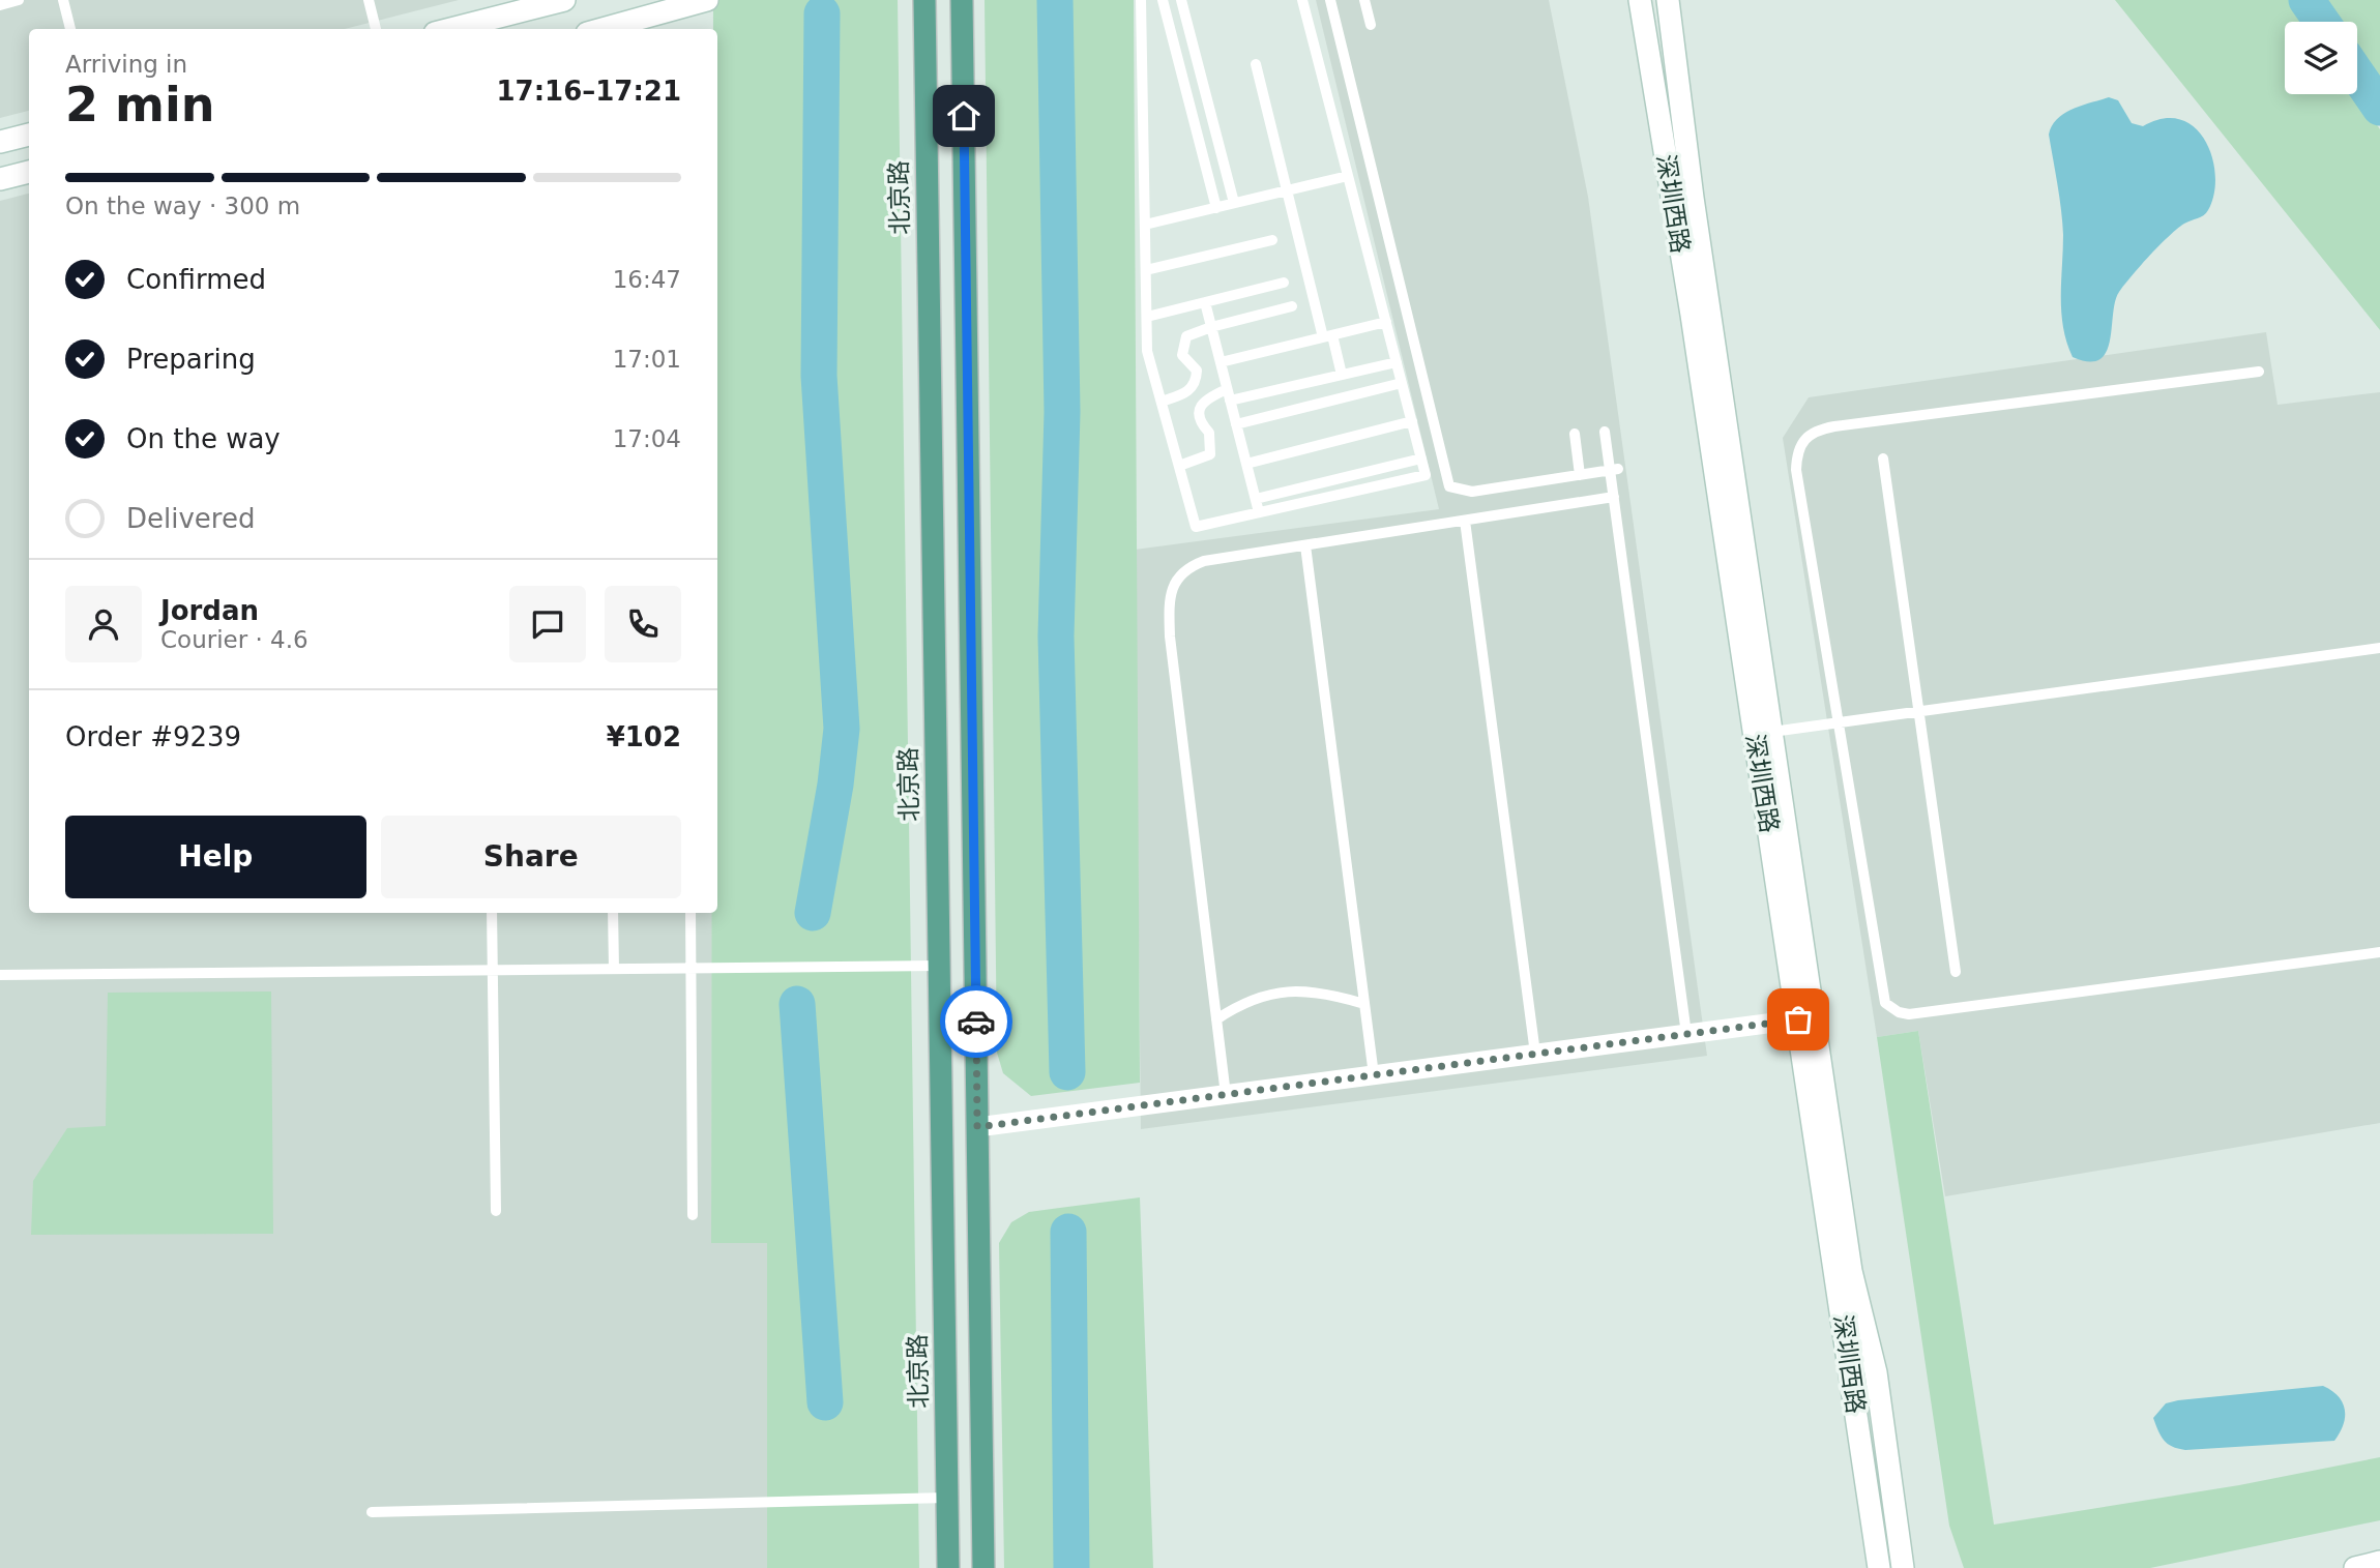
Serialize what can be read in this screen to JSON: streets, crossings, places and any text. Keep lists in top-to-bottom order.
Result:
{
  "streets": {
    "main road": ["北京路"],
    "street": ["深圳西路"]
  },
  "page": {
    "heading": ["2 min", "Arriving in", "17:16–17:21"],
    "panel": [
      "Jordan",
      "Courier · 4.6",
      "Order #9239",
      "¥102"
    ],
    "bar": "On the way · 300 m",
    "list": [
      ["Confirmed", "16:47"],
      ["Preparing", "17:01"],
      ["On the way", "17:04"],
      "Delivered"
    ],
    "buttons": ["Help", "Share"]
  }
}
